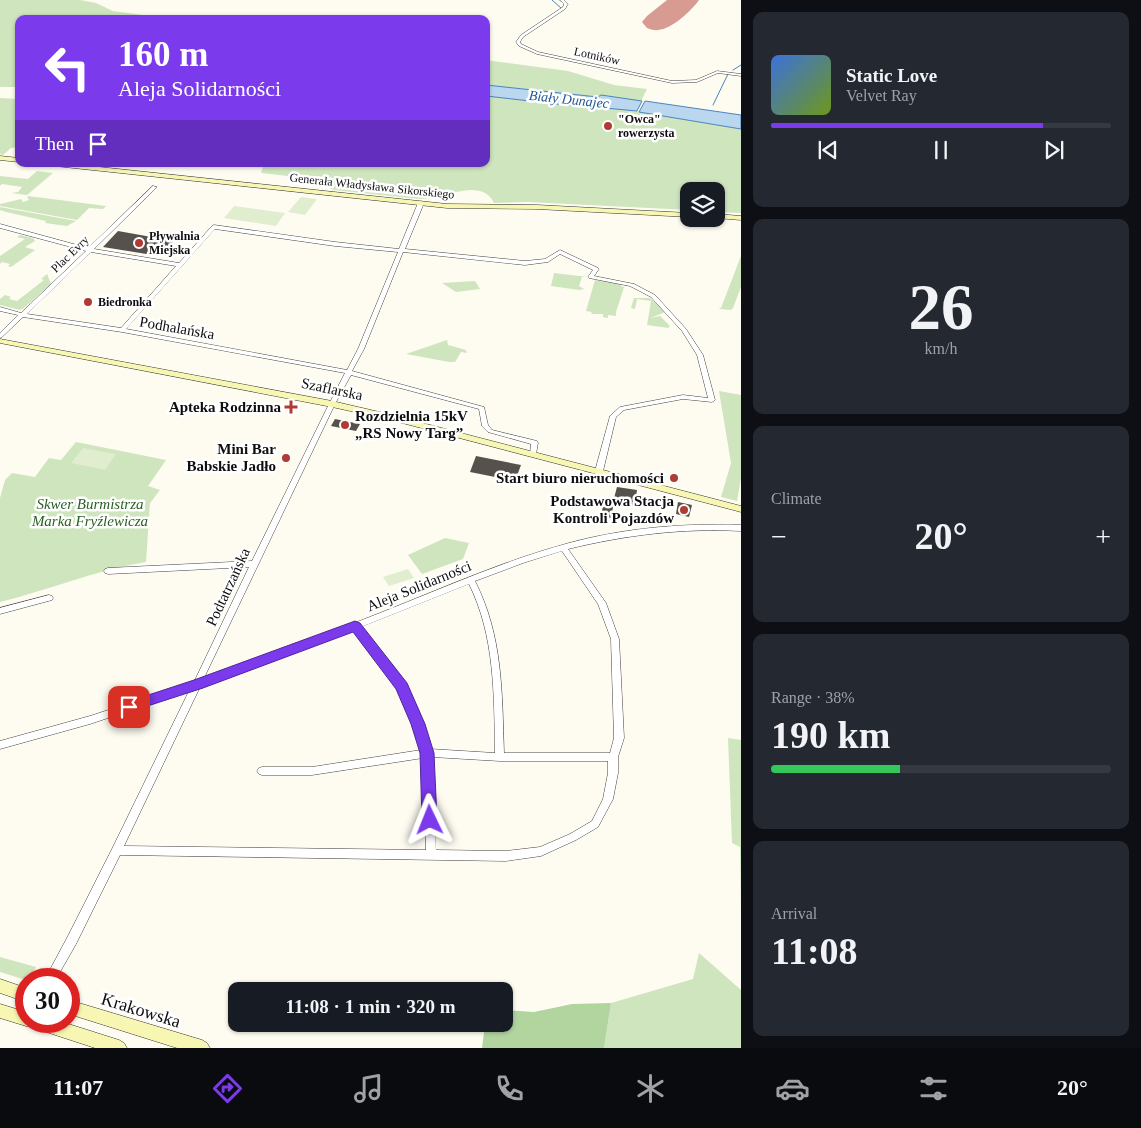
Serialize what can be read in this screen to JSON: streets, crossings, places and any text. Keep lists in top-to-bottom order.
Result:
{
  "streets": {
    "street": [
      "Lotników",
      "Generała Władysława Sikorskiego",
      "Plac Evry",
      "Podhalańska",
      "Szaflarska",
      "Aleja Solidarności",
      "Podtatrzańska",
      "Krakowska"
    ]
  },
  "crossings": [
    ["Generała Władysława Sikorskiego", "Podtatrzańska"],
    ["Plac Evry", "Podhalańska"],
    ["Podhalańska", "Szaflarska"],
    ["Podhalańska", "Podtatrzańska"],
    ["Szaflarska", "Podtatrzańska"],
    ["Aleja Solidarności", "Podtatrzańska"]
  ],
  "water": ["Biały Dunajec"],
  "parks": ["Skwer Burmistrza Marka Fryźlewicza"],
  "places": {
    "other": [
      "\"Owca\" rowerzysta",
      "Pływalnia Miejska",
      "Biedronka",
      "Rozdzielnia 15kV „RS Nowy Targ”",
      "Mini Bar Babskie Jadło",
      "Start biuro nieruchomości",
      "Podstawowa Stacja Kontroli Pojazdów"
    ],
    "health": ["Apteka Rodzinna"]
  },
  "page": {
    "turn": ["160 m", "Aleja Solidarności"],
    "song": ["Static Love", "Velvet Ray"],
    "then": "Then",
    "tile": [
      ["26", "km/h"],
      "Climate",
      ["Range · 38%", "190 km"],
      ["Arrival", "11:08"]
    ],
    "heat": ["−", "20°", "+"],
    "limit": "30",
    "trip": "11:08 · 1 min · 320 m",
    "tabs": ["11:07", "20°"]
  }
}
